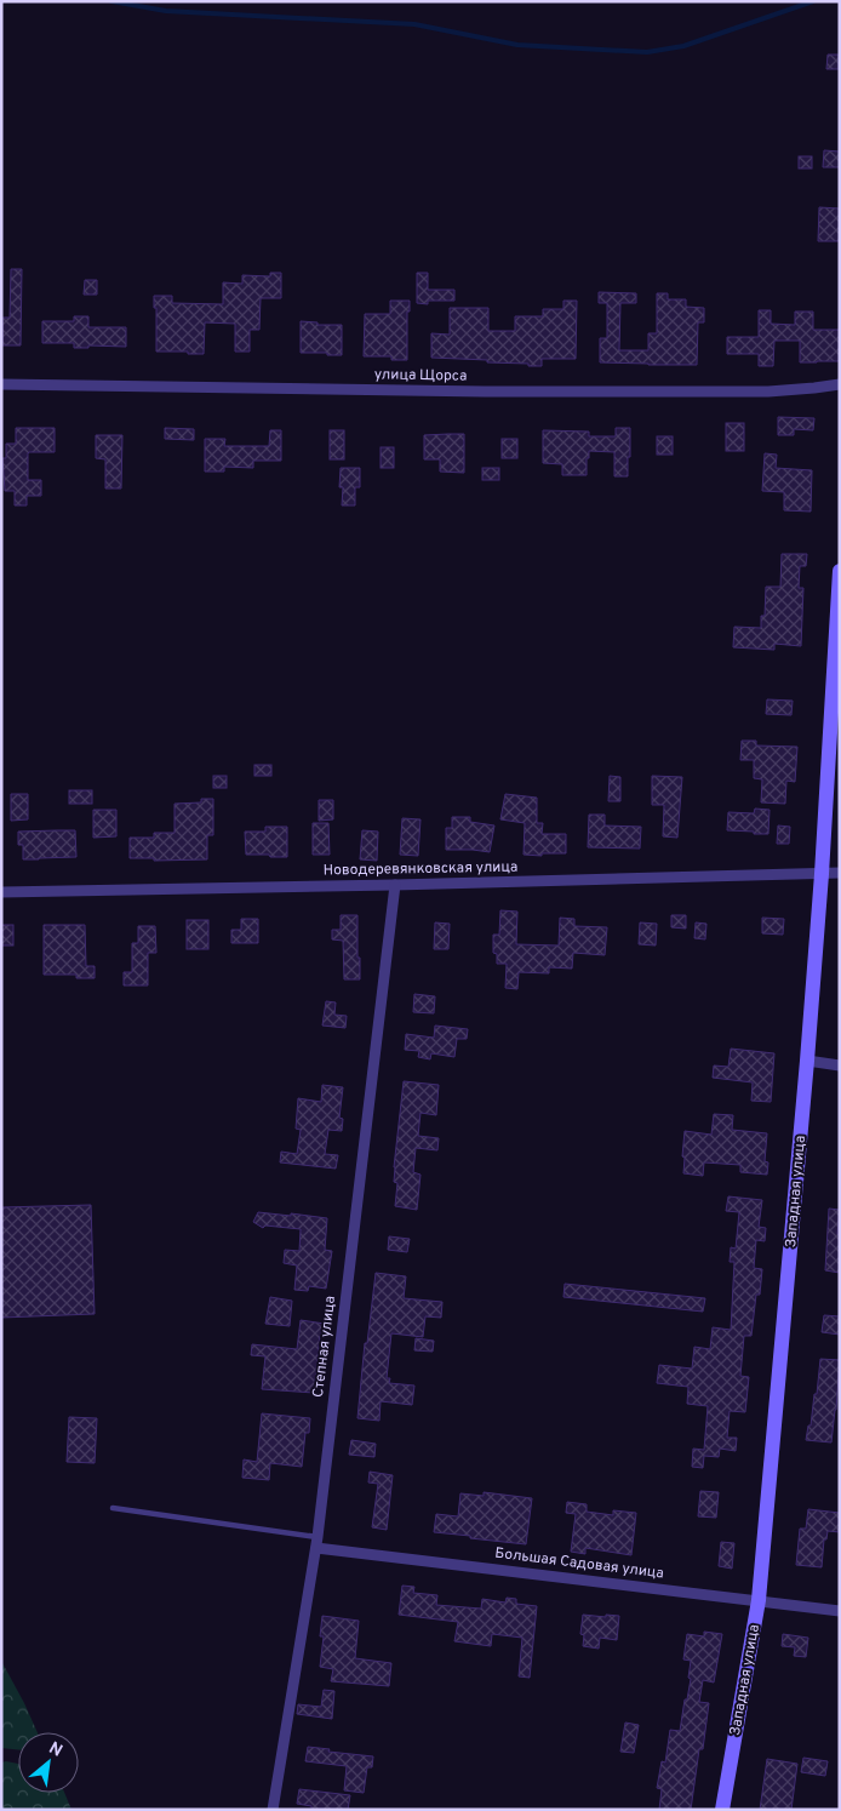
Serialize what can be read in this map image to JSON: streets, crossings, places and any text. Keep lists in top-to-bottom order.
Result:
{
  "streets": {
    "main road": ["Западная улица"],
    "street": [
      "улица Щорса",
      "Новодеревянковская улица",
      "Степная улица",
      "Большая Садовая улица"
    ]
  },
  "crossings": [
    ["Новодеревянковская улица", "Западная улица"],
    ["Новодеревянковская улица", "Степная улица"],
    ["Западная улица", "Большая Садовая улица"],
    ["Степная улица", "Большая Садовая улица"]
  ],
  "north": "top right"
}
